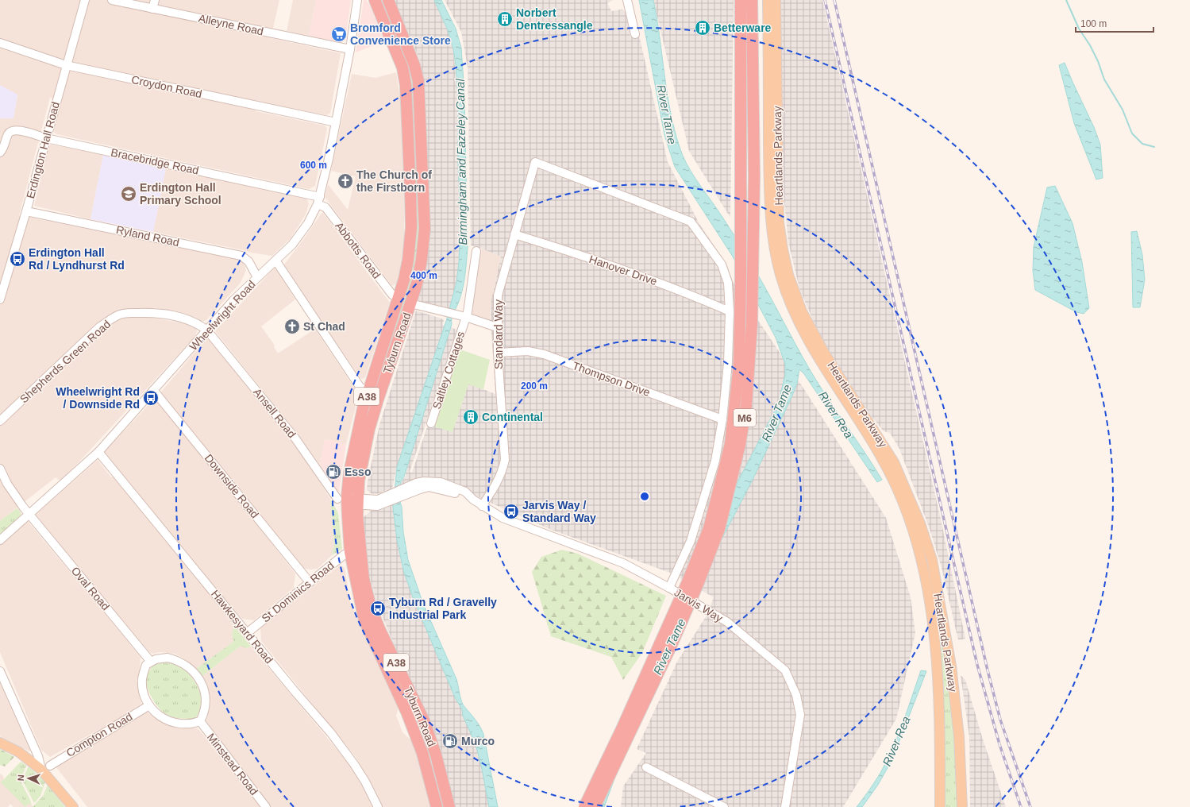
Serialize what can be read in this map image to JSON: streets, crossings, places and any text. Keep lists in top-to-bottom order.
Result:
{
  "streets": {
    "highway": ["Tyburn Road", "A38", "M6"],
    "main road": ["Heartlands Parkway"],
    "street": [
      "Alleyne Road",
      "Croydon Road",
      "Erdington Hall Road",
      "Bracebridge Road",
      "Ryland Road",
      "Abbotts Road",
      "Hanover Drive",
      "Wheelwright Road",
      "Standard Way",
      "Shepherds Green Road",
      "Saltley Cottages",
      "Thompson Drive",
      "Ansell Road",
      "Downside Road",
      "Oval Road",
      "St Dominics Road",
      "Jarvis Way",
      "Hawkesyard Road",
      "Compton Road",
      "Minstead Road"
    ]
  },
  "crossings": [
    ["Alleyne Road", "Wheelwright Road"],
    ["Croydon Road", "Erdington Hall Road"],
    ["Croydon Road", "Wheelwright Road"],
    ["Erdington Hall Road", "Bracebridge Road"],
    ["Erdington Hall Road", "Ryland Road"],
    ["Bracebridge Road", "Abbotts Road"],
    ["Bracebridge Road", "Wheelwright Road"],
    ["Ryland Road", "Wheelwright Road"],
    ["Abbotts Road", "Wheelwright Road"],
    ["Abbotts Road", "Tyburn Road"],
    ["Hanover Drive", "Standard Way"],
    ["Wheelwright Road", "Shepherds Green Road"],
    ["Wheelwright Road", "Ansell Road"],
    ["Wheelwright Road", "Downside Road"],
    ["Wheelwright Road", "Oval Road"],
    ["Wheelwright Road", "Hawkesyard Road"],
    ["Standard Way", "Thompson Drive"],
    ["Standard Way", "Jarvis Way"],
    ["Tyburn Road", "Saltley Cottages"],
    ["Tyburn Road", "Ansell Road"],
    ["Tyburn Road", "St Dominics Road"],
    ["Tyburn Road", "Jarvis Way"],
    ["Shepherds Green Road", "Ansell Road"],
    ["Ansell Road", "Jarvis Way"],
    ["Downside Road", "St Dominics Road"],
    ["Oval Road", "Compton Road"],
    ["Oval Road", "Minstead Road"],
    ["St Dominics Road", "Hawkesyard Road"],
    ["Compton Road", "Minstead Road"]
  ],
  "water": ["River Tame", "Birmingham and Fazeley Canal", "River Rea"],
  "places": {
    "building": ["Norbert Dentressangle", "Betterware", "Continental"],
    "supermarket": ["Bromford Convenience Store"],
    "church": ["The Church of the Firstborn", "St Chad"],
    "school or university": ["Erdington Hall Primary School"],
    "bus stop": [
      "Erdington Hall Rd / Lyndhurst Rd",
      "Wheelwright Rd / Downside Rd",
      "Jarvis Way / Standard Way",
      "Tyburn Rd / Gravelly Industrial Park"
    ],
    "fuel station": ["Esso", "Murco"]
  },
  "scale_bar": "100 m",
  "north": "left",
  "rings": ["600 m", "400 m", "200 m"]
}
